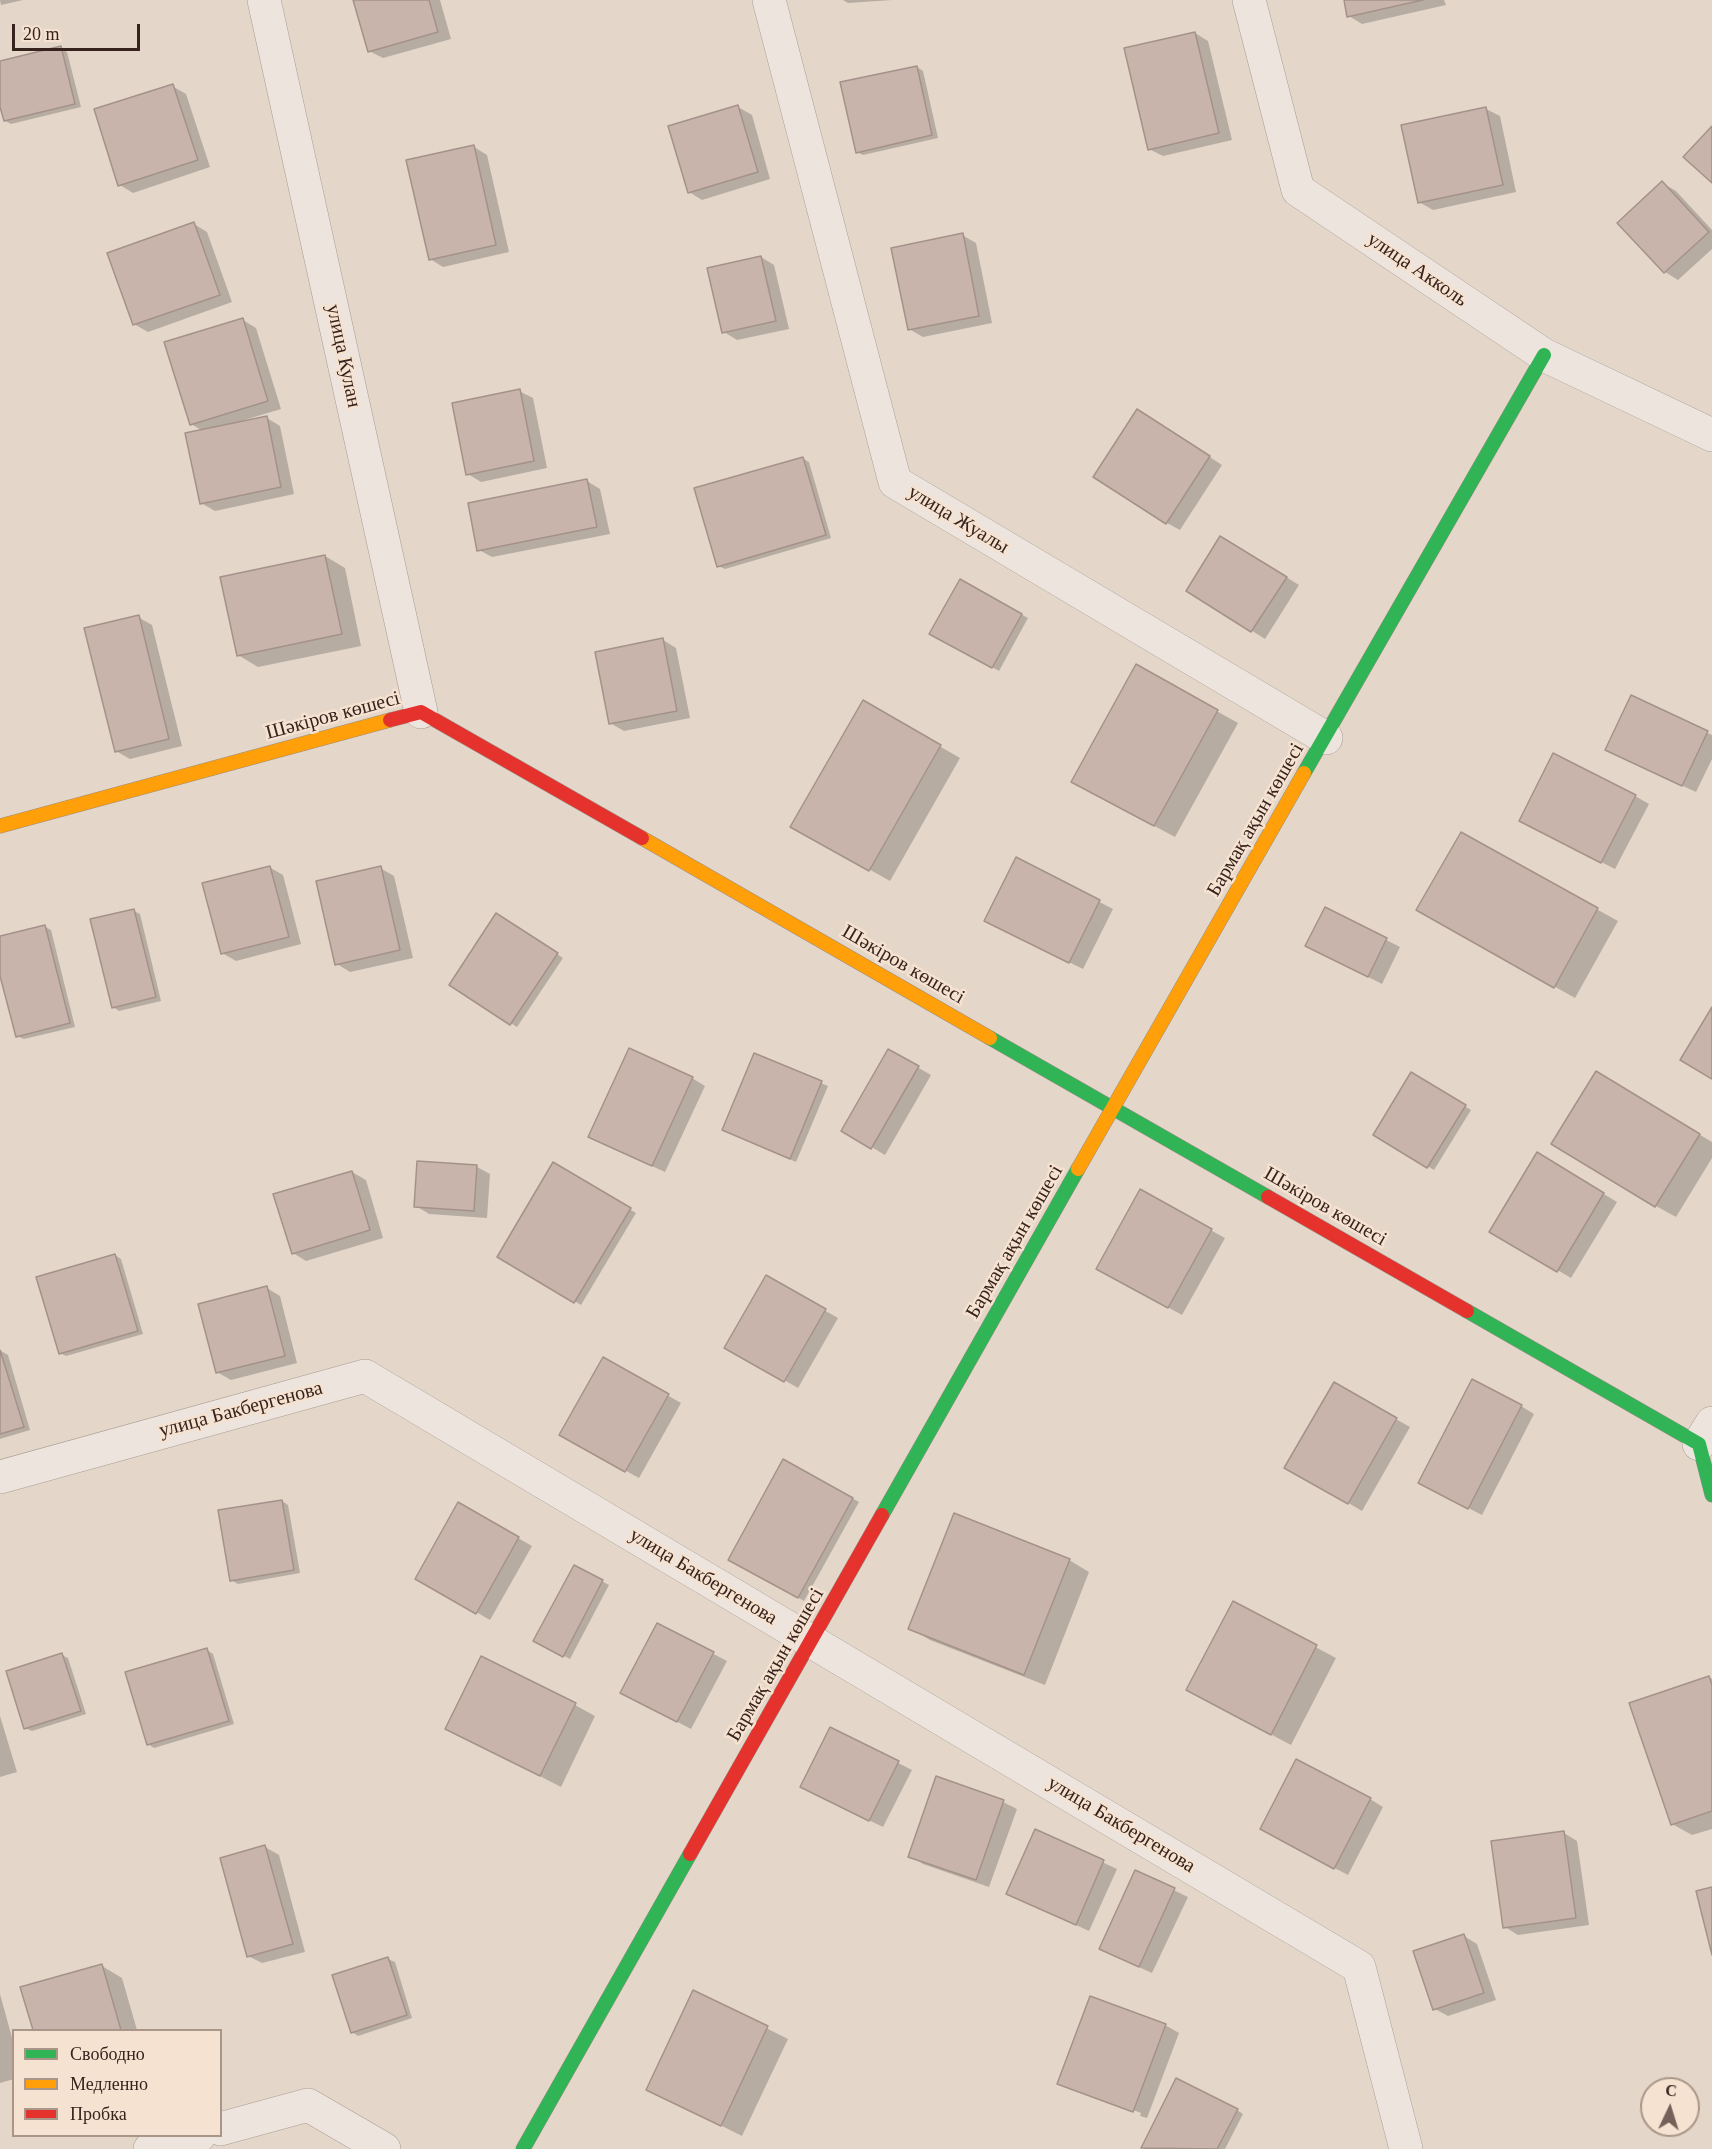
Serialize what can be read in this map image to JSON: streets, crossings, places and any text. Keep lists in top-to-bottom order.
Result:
{
  "streets": {
    "street": [
      "улица Акколь",
      "улица Кулан",
      "улица Жуалы",
      "Шәкіров көшесі",
      "Бармақ ақын көшесі",
      "улица Бакбергенова"
    ]
  },
  "crossings": [
    ["улица Акколь", "Бармақ ақын көшесі"],
    ["улица Кулан", "Шәкіров көшесі"],
    ["улица Жуалы", "Бармақ ақын көшесі"],
    ["Шәкіров көшесі", "Бармақ ақын көшесі"],
    ["Бармақ ақын көшесі", "улица Бакбергенова"]
  ],
  "legend": ["Свободно", "Медленно", "Пробка"],
  "scale_bar": "20 m",
  "north": "top"
}
